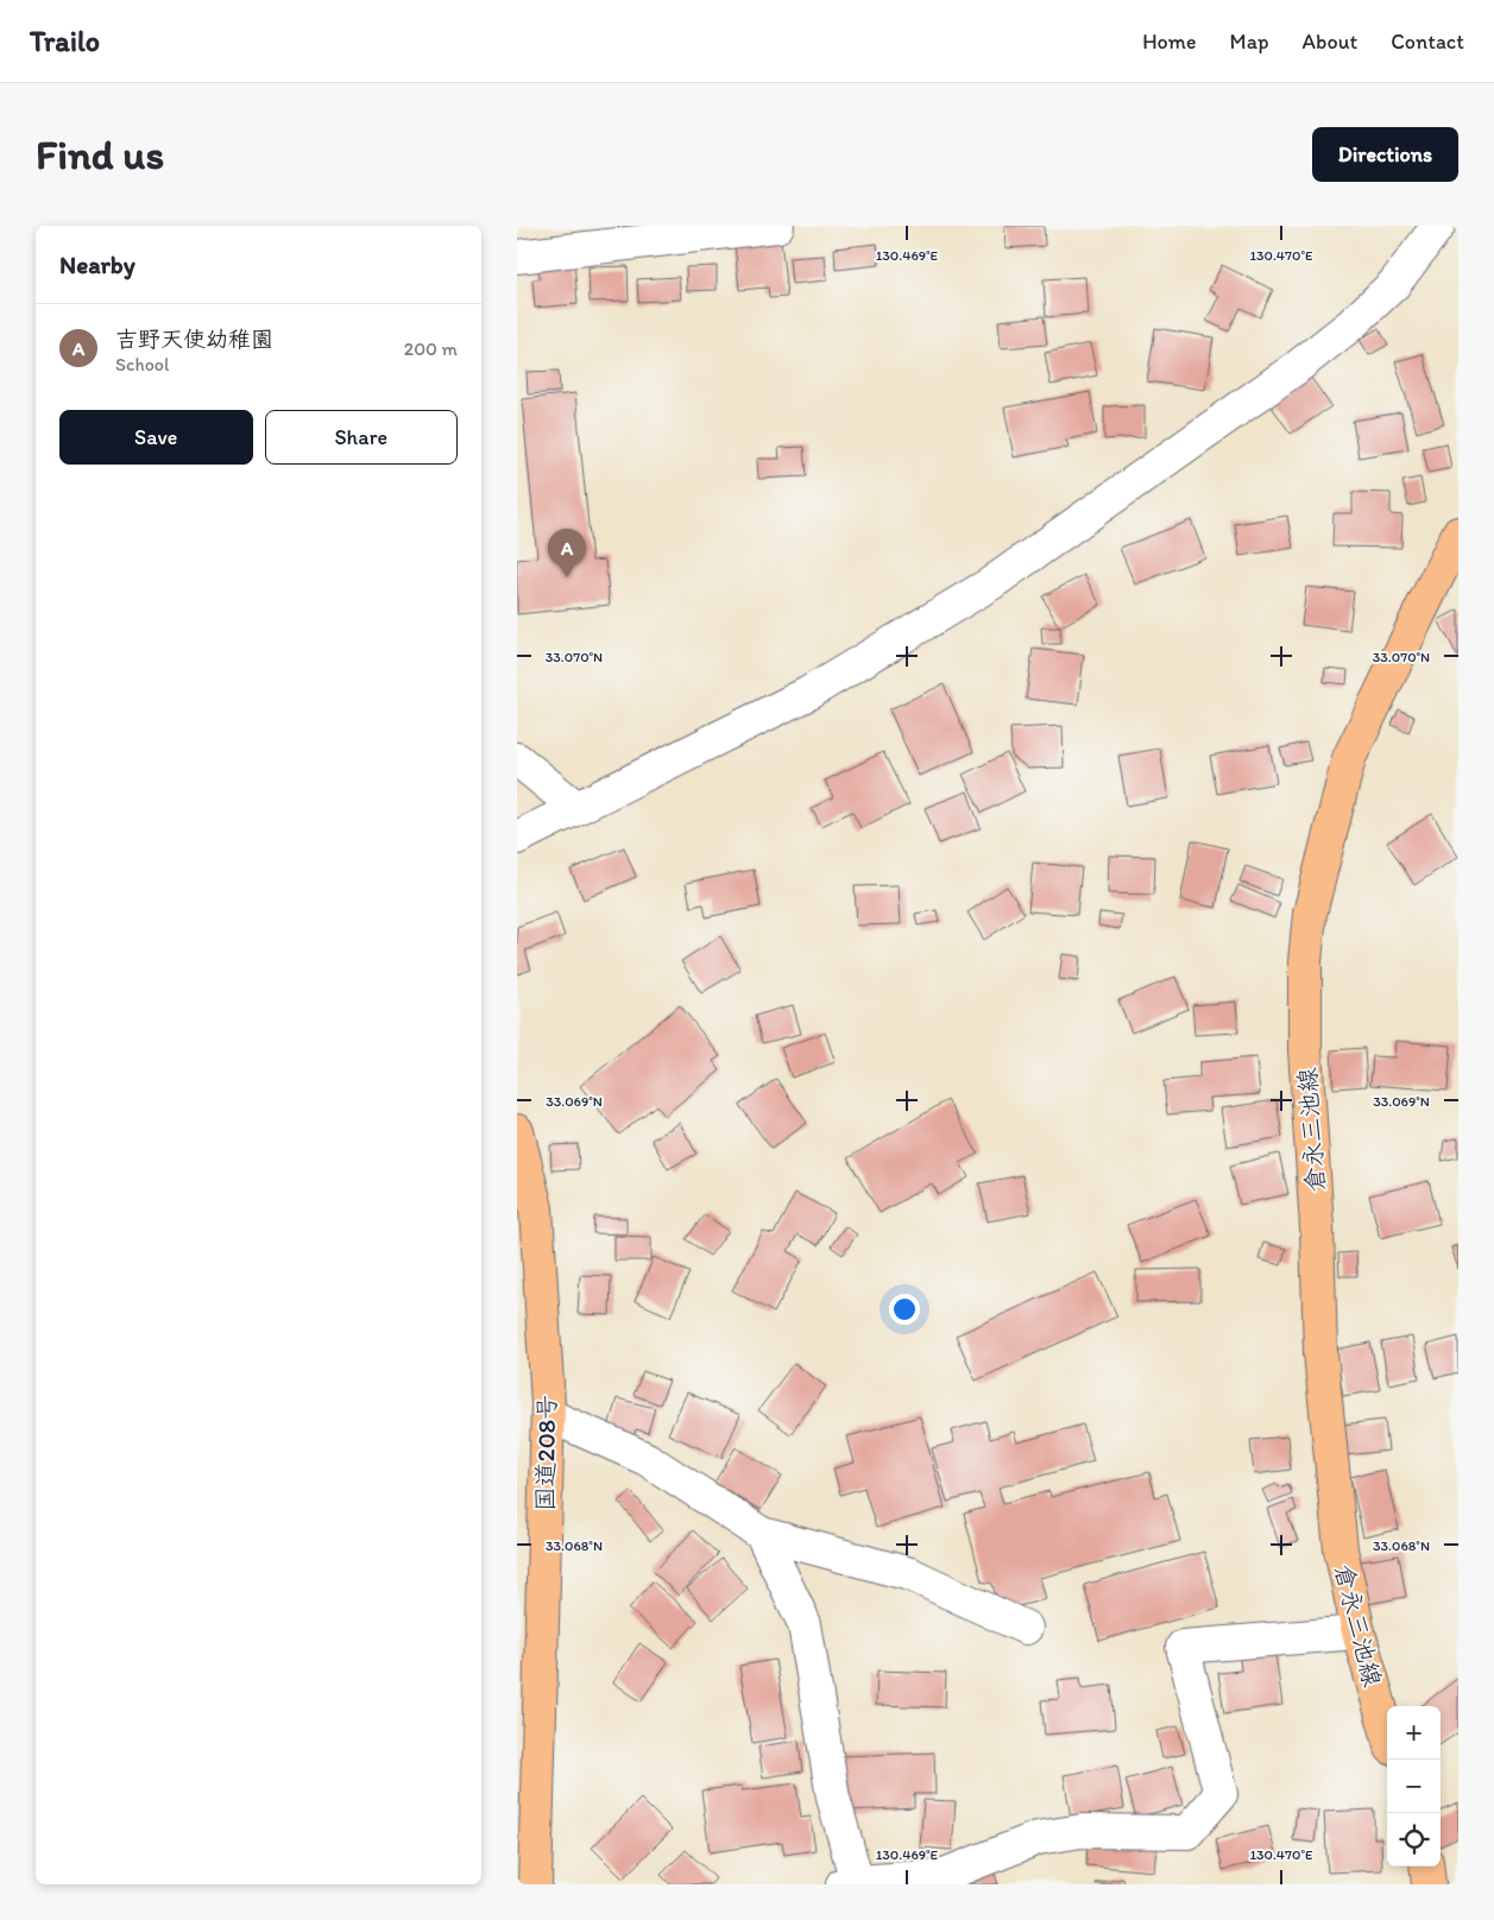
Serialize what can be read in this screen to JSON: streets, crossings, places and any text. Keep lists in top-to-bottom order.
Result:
{
  "streets": {
    "main road": ["倉永三池線", "国道208号"]
  },
  "page": {
    "header": "Trailo",
    "nav": [
      "Home",
      "Map",
      "About",
      "Contact"
    ],
    "buttons": [
      "Directions",
      ["Save", "Share"]
    ],
    "title": "Find us",
    "heading": "Nearby",
    "list": [
      {
        "mark": "A",
        "name": "吉野天使幼稚園",
        "note": "School",
        "value": "200 m"
      }
    ],
    "pins": "A",
    "map_buttons": ["+", "−"]
  },
  "coordinates": [
    "130.469°E",
    "130.470°E",
    "33.070°N",
    "33.069°N",
    "33.068°N"
  ]
}
